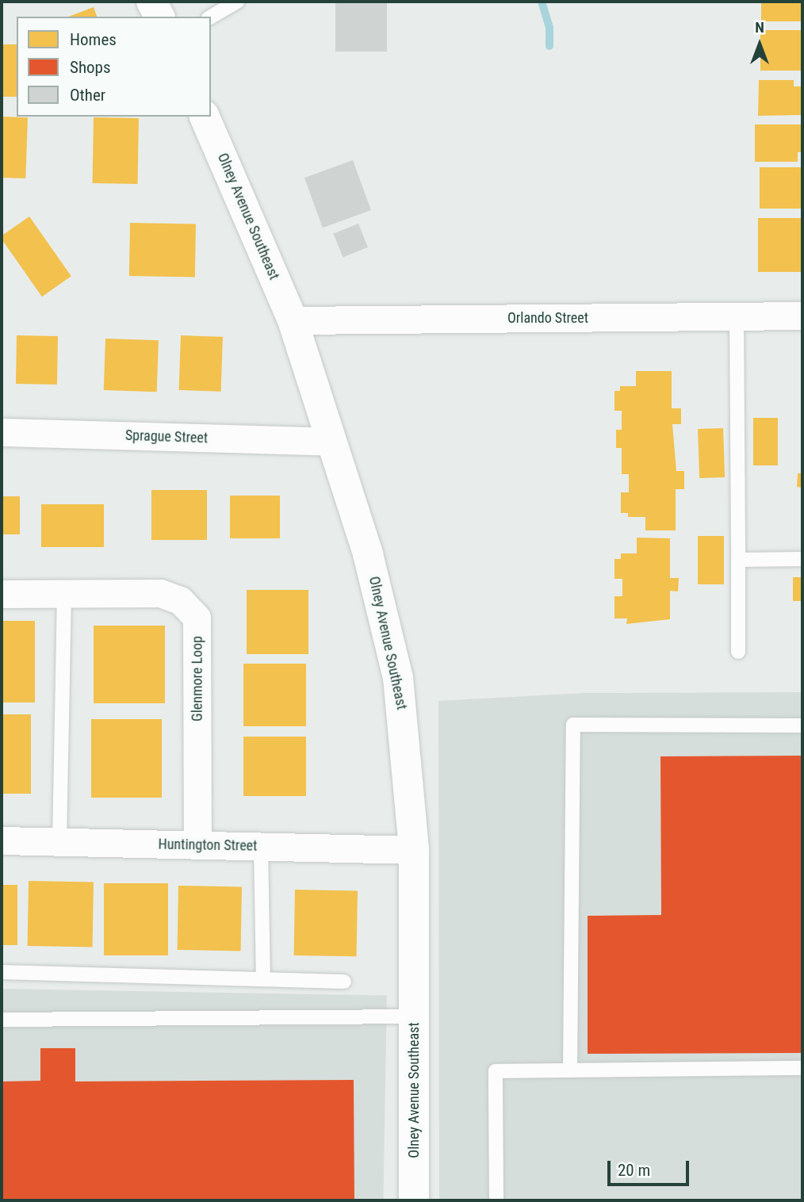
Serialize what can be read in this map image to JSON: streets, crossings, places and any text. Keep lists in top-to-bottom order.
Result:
{
  "streets": {
    "main road": ["Olney Avenue Southeast"],
    "street": [
      "Orlando Street",
      "Sprague Street",
      "Glenmore Loop",
      "Huntington Street"
    ]
  },
  "crossings": [
    ["Olney Avenue Southeast", "Orlando Street"],
    ["Olney Avenue Southeast", "Sprague Street"],
    ["Olney Avenue Southeast", "Huntington Street"],
    ["Glenmore Loop", "Huntington Street"]
  ],
  "legend": ["Homes", "Shops", "Other"],
  "scale_bar": "20 m",
  "north": "top"
}
